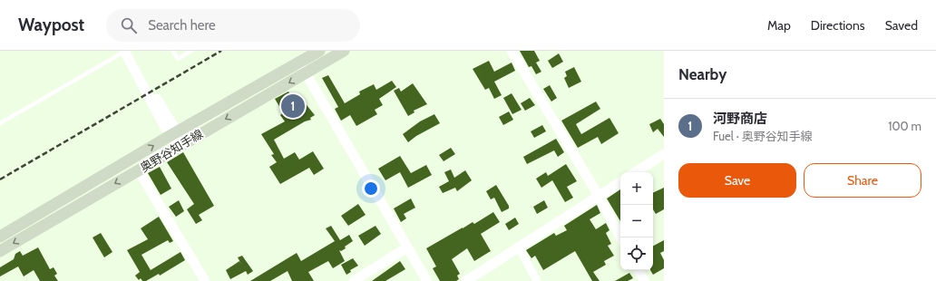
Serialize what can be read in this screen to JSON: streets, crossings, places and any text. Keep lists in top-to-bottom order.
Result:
{
  "streets": {
    "main road": ["奥野谷知手線"]
  },
  "page": {
    "header": "Waypost",
    "search": "Search here",
    "nav": ["Map", "Directions", "Saved"],
    "heading": "Nearby",
    "pins": "1",
    "list": [
      {
        "mark": "1",
        "name": "河野商店",
        "note": "Fuel · 奥野谷知手線",
        "value": "100 m"
      }
    ],
    "buttons": ["Save", "Share"],
    "map_buttons": ["+", "−"]
  }
}
